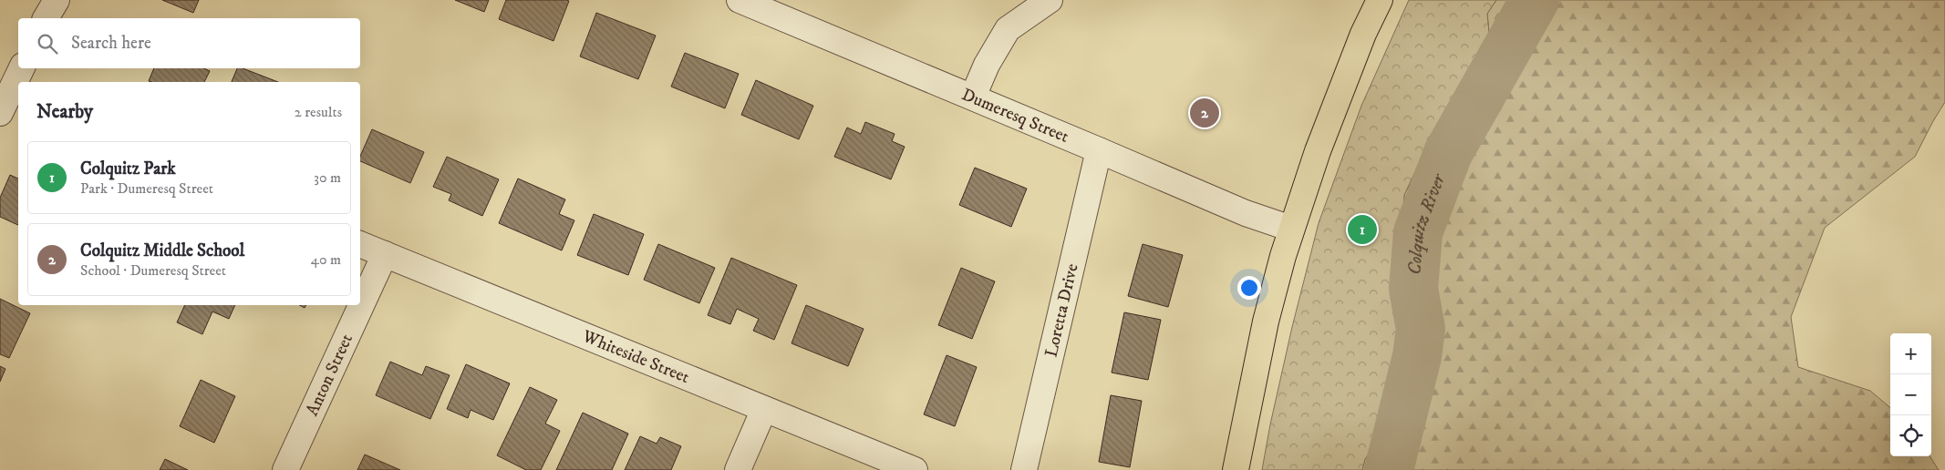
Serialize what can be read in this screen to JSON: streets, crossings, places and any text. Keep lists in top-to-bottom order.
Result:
{
  "streets": {
    "street": [
      "Dumeresq Street",
      "Loretta Drive",
      "Whiteside Street",
      "Anton Street"
    ]
  },
  "crossings": [
    ["Dumeresq Street", "Loretta Drive"],
    ["Whiteside Street", "Anton Street"]
  ],
  "water": ["Colquitz River"],
  "page": {
    "search": "Search here",
    "heading": ["Nearby", "2 results"],
    "pins": ["2", "1"],
    "list": [
      {
        "mark": "1",
        "name": "Colquitz Park",
        "note": "Park · Dumeresq Street",
        "value": "30 m"
      },
      {
        "mark": "2",
        "name": "Colquitz Middle School",
        "note": "School · Dumeresq Street",
        "value": "40 m"
      }
    ],
    "map_buttons": ["+", "−"]
  }
}
